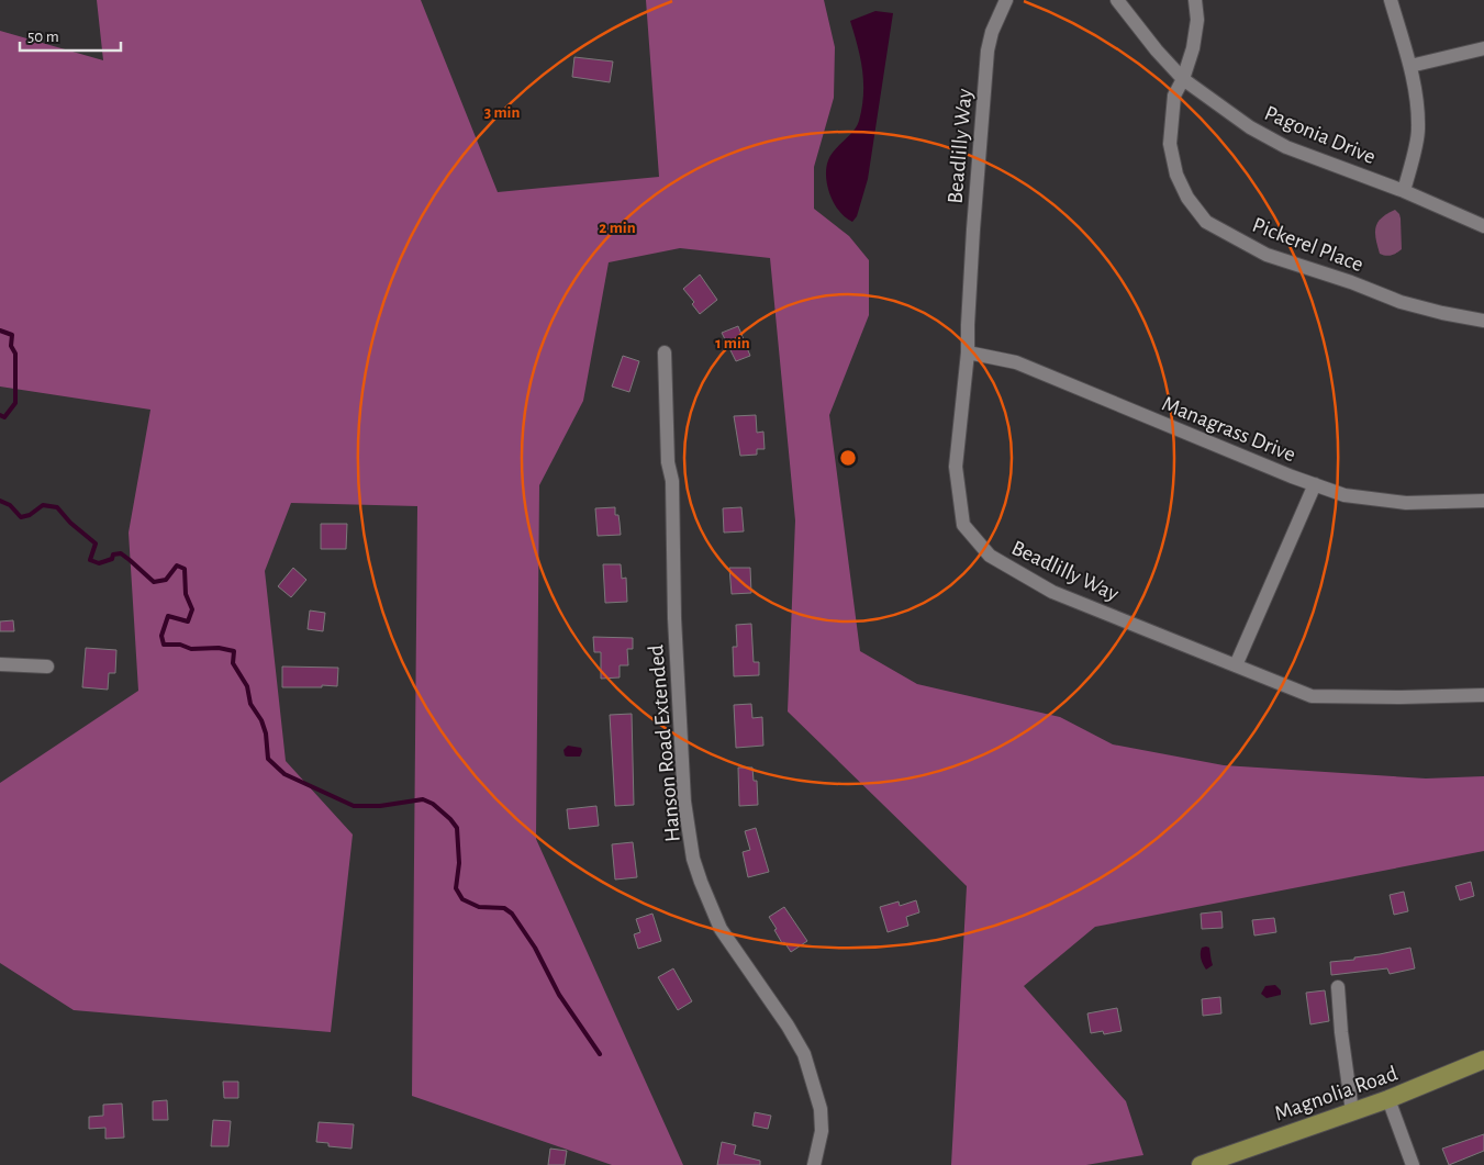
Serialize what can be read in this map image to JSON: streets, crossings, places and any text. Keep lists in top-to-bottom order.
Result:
{
  "streets": {
    "main road": ["Magnolia Road"],
    "street": [
      "Pagonia Drive",
      "Beadlilly Way",
      "Pickerel Place",
      "Managrass Drive",
      "Hanson Road Extended"
    ]
  },
  "crossings": [
    ["Pagonia Drive", "Pickerel Place"],
    ["Beadlilly Way", "Managrass Drive"]
  ],
  "scale_bar": "50 m",
  "rings": ["3 min", "2 min", "1 min"]
}
